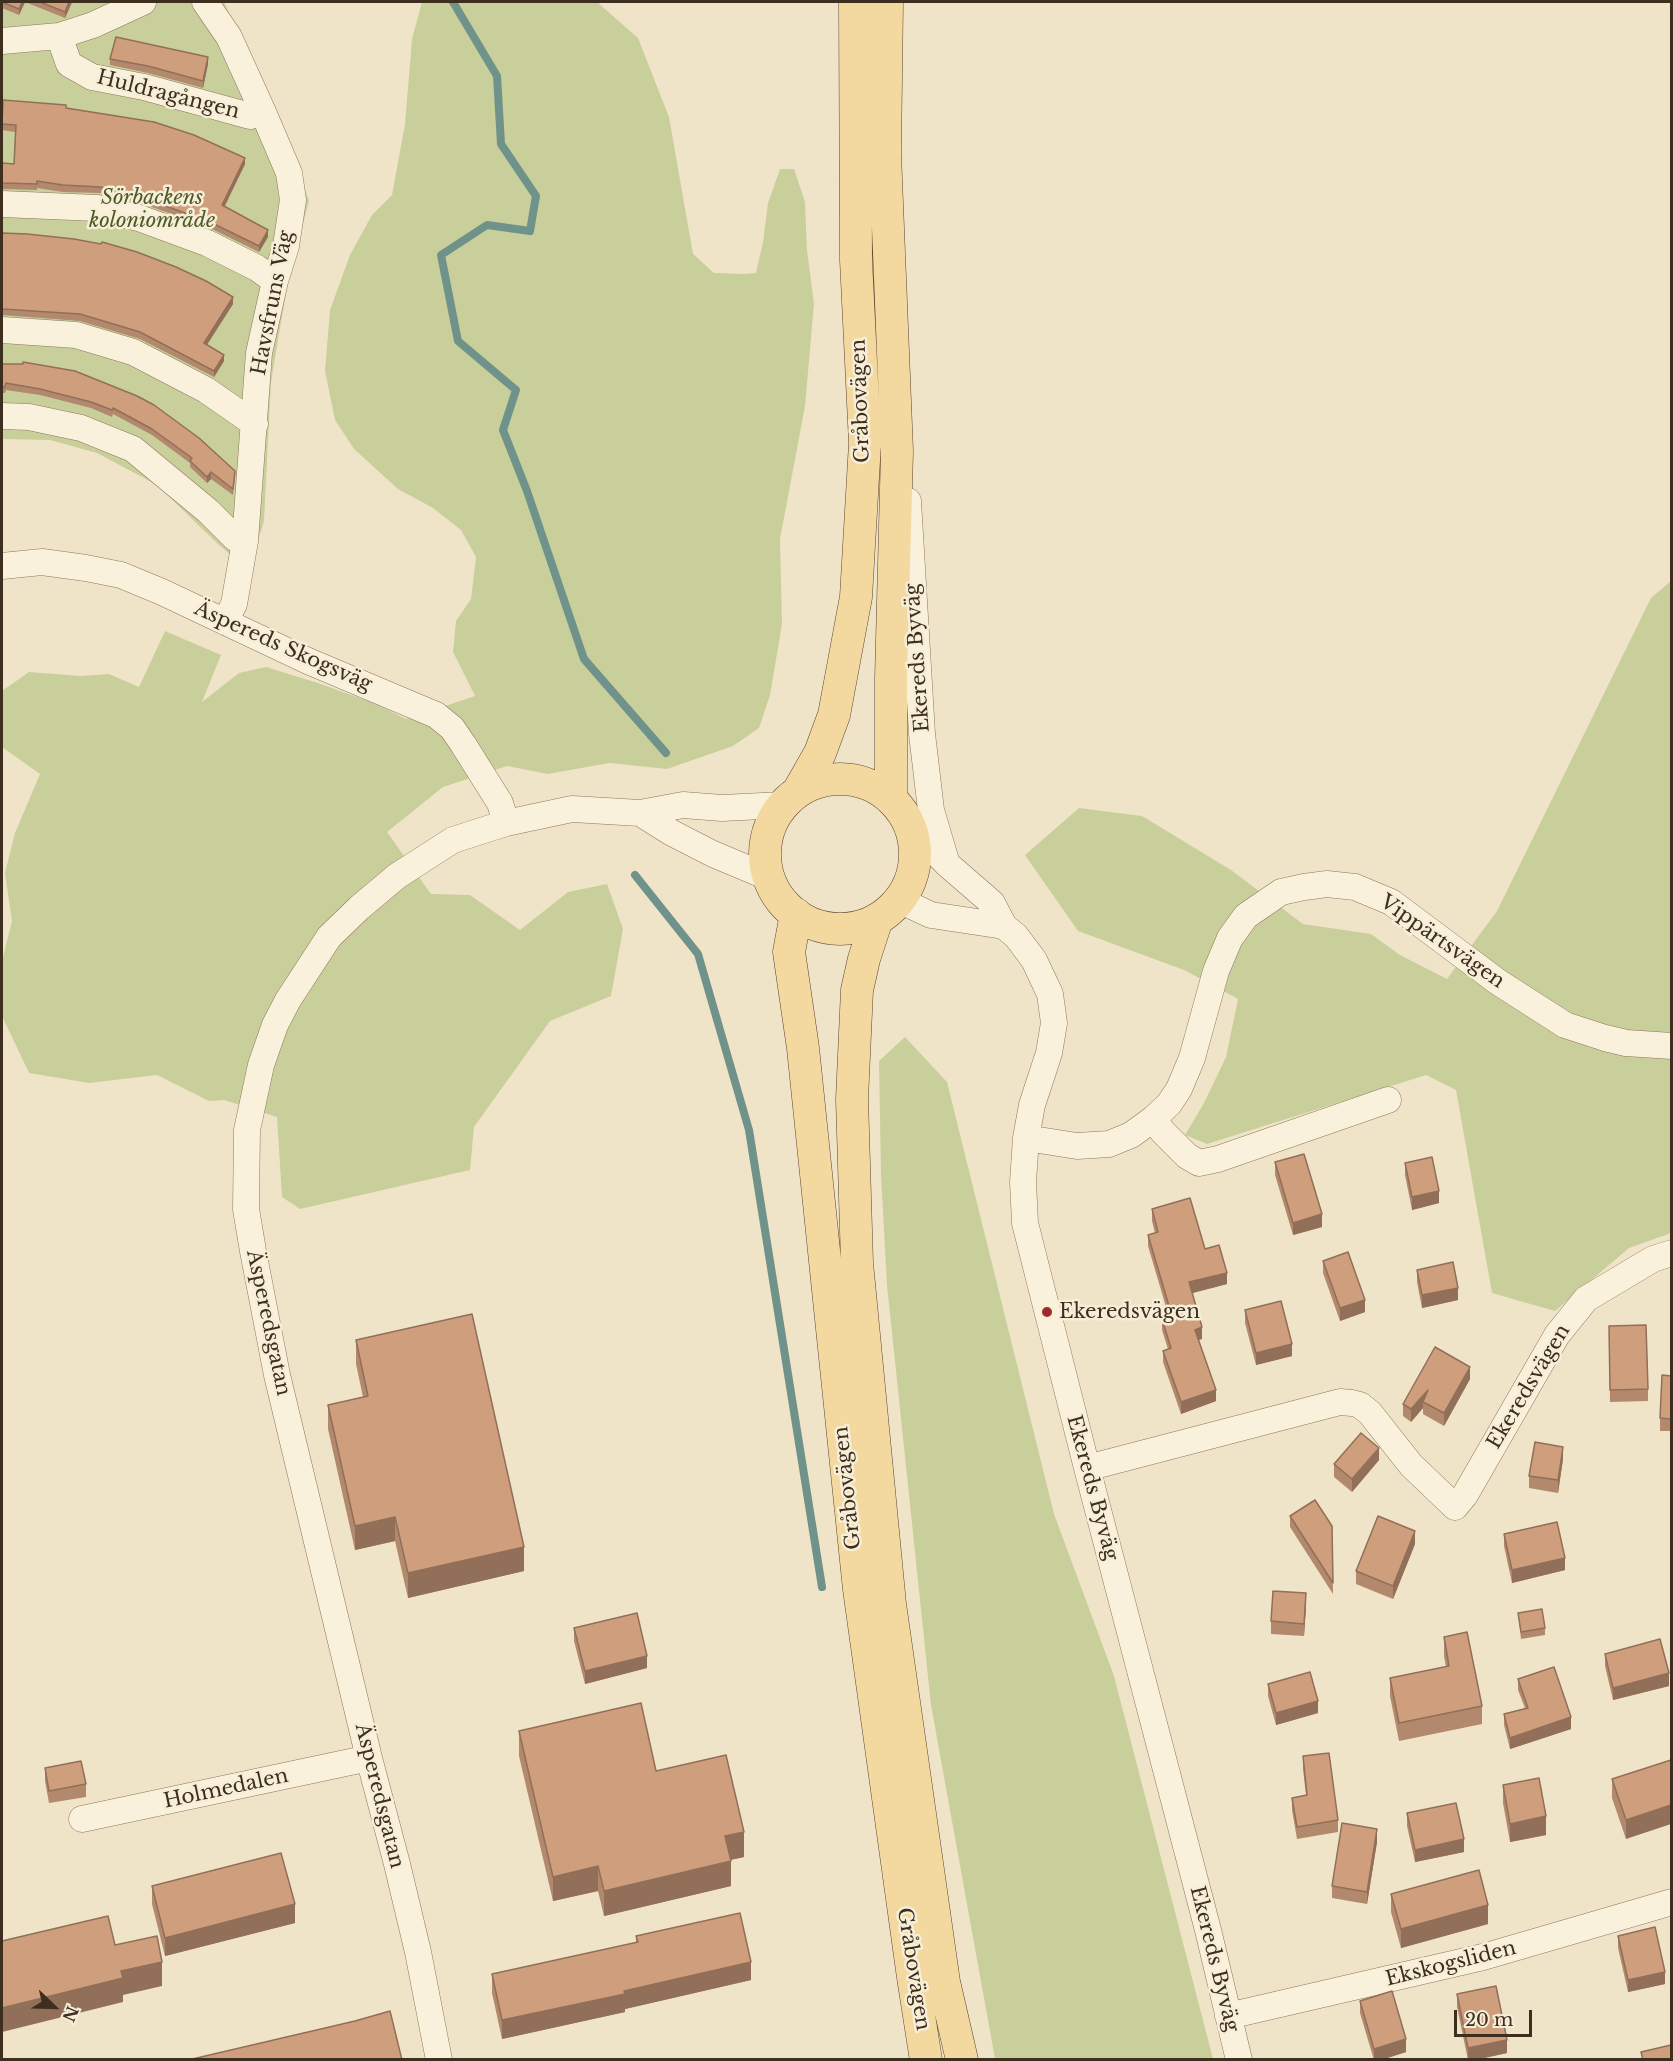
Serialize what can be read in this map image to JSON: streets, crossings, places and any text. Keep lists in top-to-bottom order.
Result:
{
  "streets": {
    "main road": ["Gråbovägen"],
    "street": [
      "Huldragången",
      "Havsfruns Väg",
      "Äspereds Skogsväg",
      "Ekereds Byväg",
      "Vippärtsvägen",
      "Äsperedsgatan",
      "Ekeredsvägen",
      "Holmedalen",
      "Ekskogsliden"
    ]
  },
  "crossings": [
    ["Huldragången", "Havsfruns Väg"],
    ["Havsfruns Väg", "Äspereds Skogsväg"],
    ["Gråbovägen", "Ekereds Byväg"],
    ["Gråbovägen", "Äsperedsgatan"],
    ["Äspereds Skogsväg", "Äsperedsgatan"],
    ["Ekereds Byväg", "Vippärtsvägen"],
    ["Ekereds Byväg", "Äsperedsgatan"],
    ["Ekereds Byväg", "Ekeredsvägen"],
    ["Ekereds Byväg", "Ekskogsliden"],
    ["Äsperedsgatan", "Holmedalen"]
  ],
  "parks": ["Sörbackens koloniområde"],
  "places": ["Ekeredsvägen"],
  "scale_bar": "20 m",
  "north": "bottom right"
}
